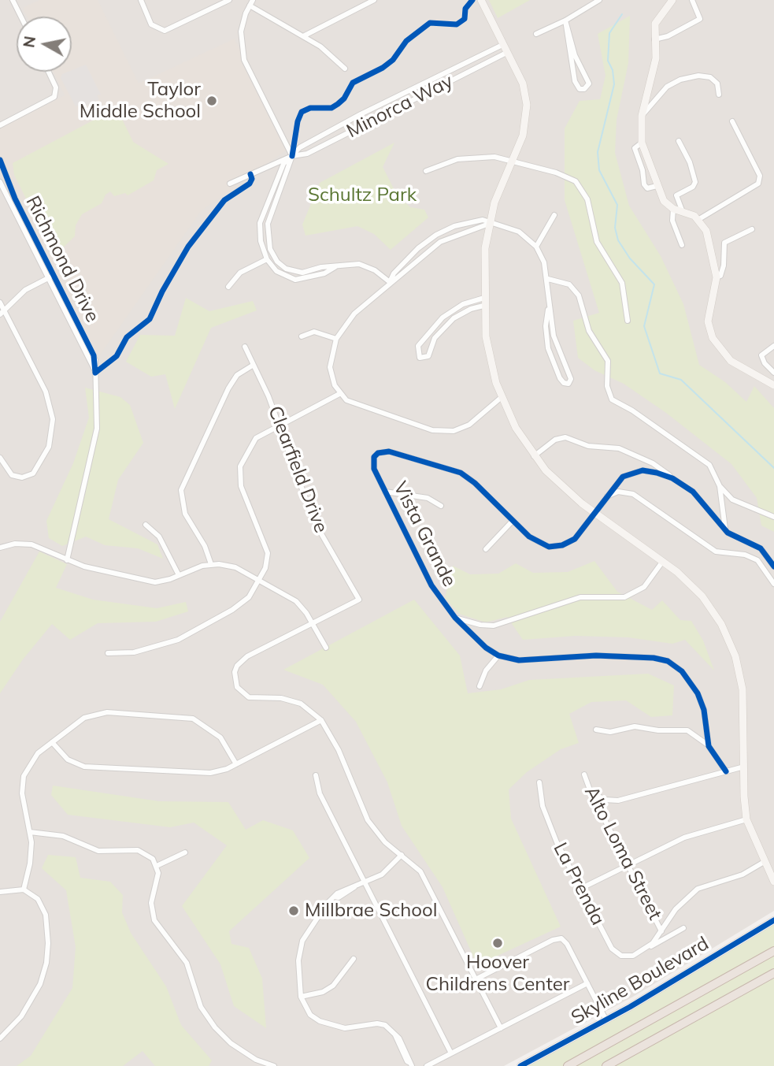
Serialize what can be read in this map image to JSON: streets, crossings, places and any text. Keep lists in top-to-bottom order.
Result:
{
  "streets": {
    "street": [
      "Minorca Way",
      "Richmond Drive",
      "Clearfield Drive",
      "Vista Grande",
      "Alto Loma Street",
      "La Prenda",
      "Skyline Boulevard"
    ]
  },
  "parks": ["Schultz Park"],
  "places": ["Taylor Middle School", "Millbrae School", "Hoover Childrens Center"],
  "north": "left"
}
